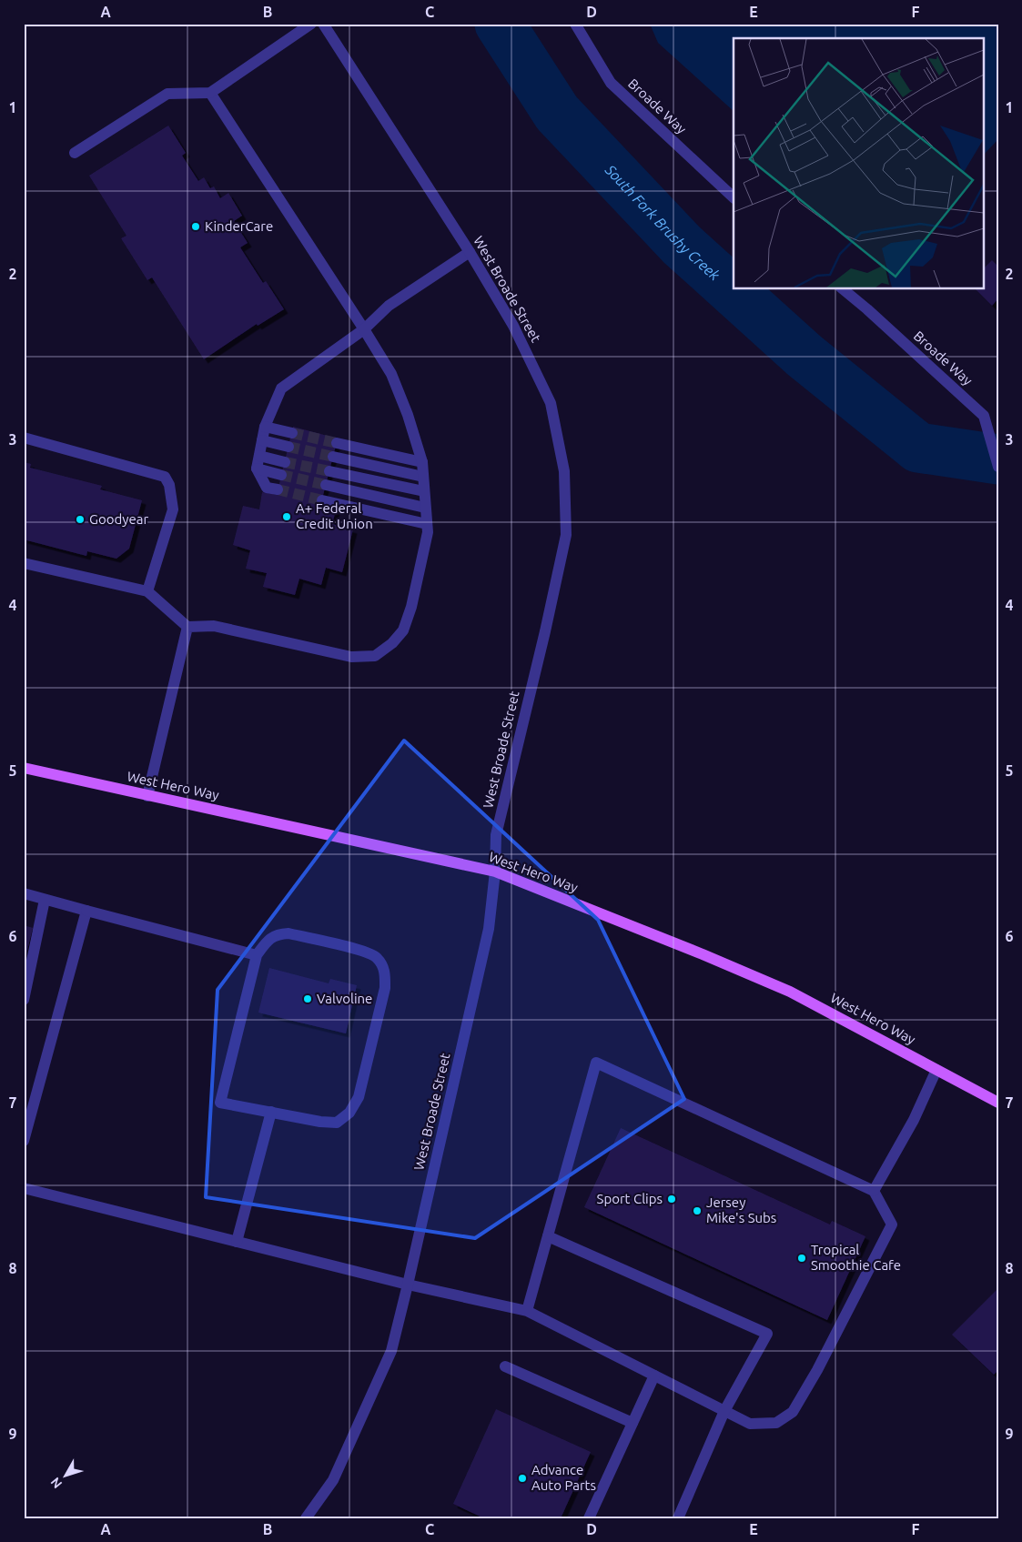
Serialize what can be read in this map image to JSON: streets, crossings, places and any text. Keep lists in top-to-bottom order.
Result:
{
  "streets": {
    "main road": ["West Hero Way"],
    "street": ["Broade Way", "West Broade Street"]
  },
  "crossings": [
    ["West Broade Street", "West Hero Way"]
  ],
  "water": ["South Fork Brushy Creek"],
  "places": [
    "KinderCare",
    "A+ Federal Credit Union",
    "Goodyear",
    "Valvoline",
    "Sport Clips",
    "Jersey Mike's Subs",
    "Tropical Smoothie Cafe",
    "Advance Auto Parts"
  ],
  "north": "bottom left",
  "grid": {
    "columns": [
      "A",
      "B",
      "C",
      "D",
      "E",
      "F"
    ],
    "rows": [
      "1",
      "2",
      "3",
      "4",
      "5",
      "6",
      "7",
      "8",
      "9"
    ]
  }
}
